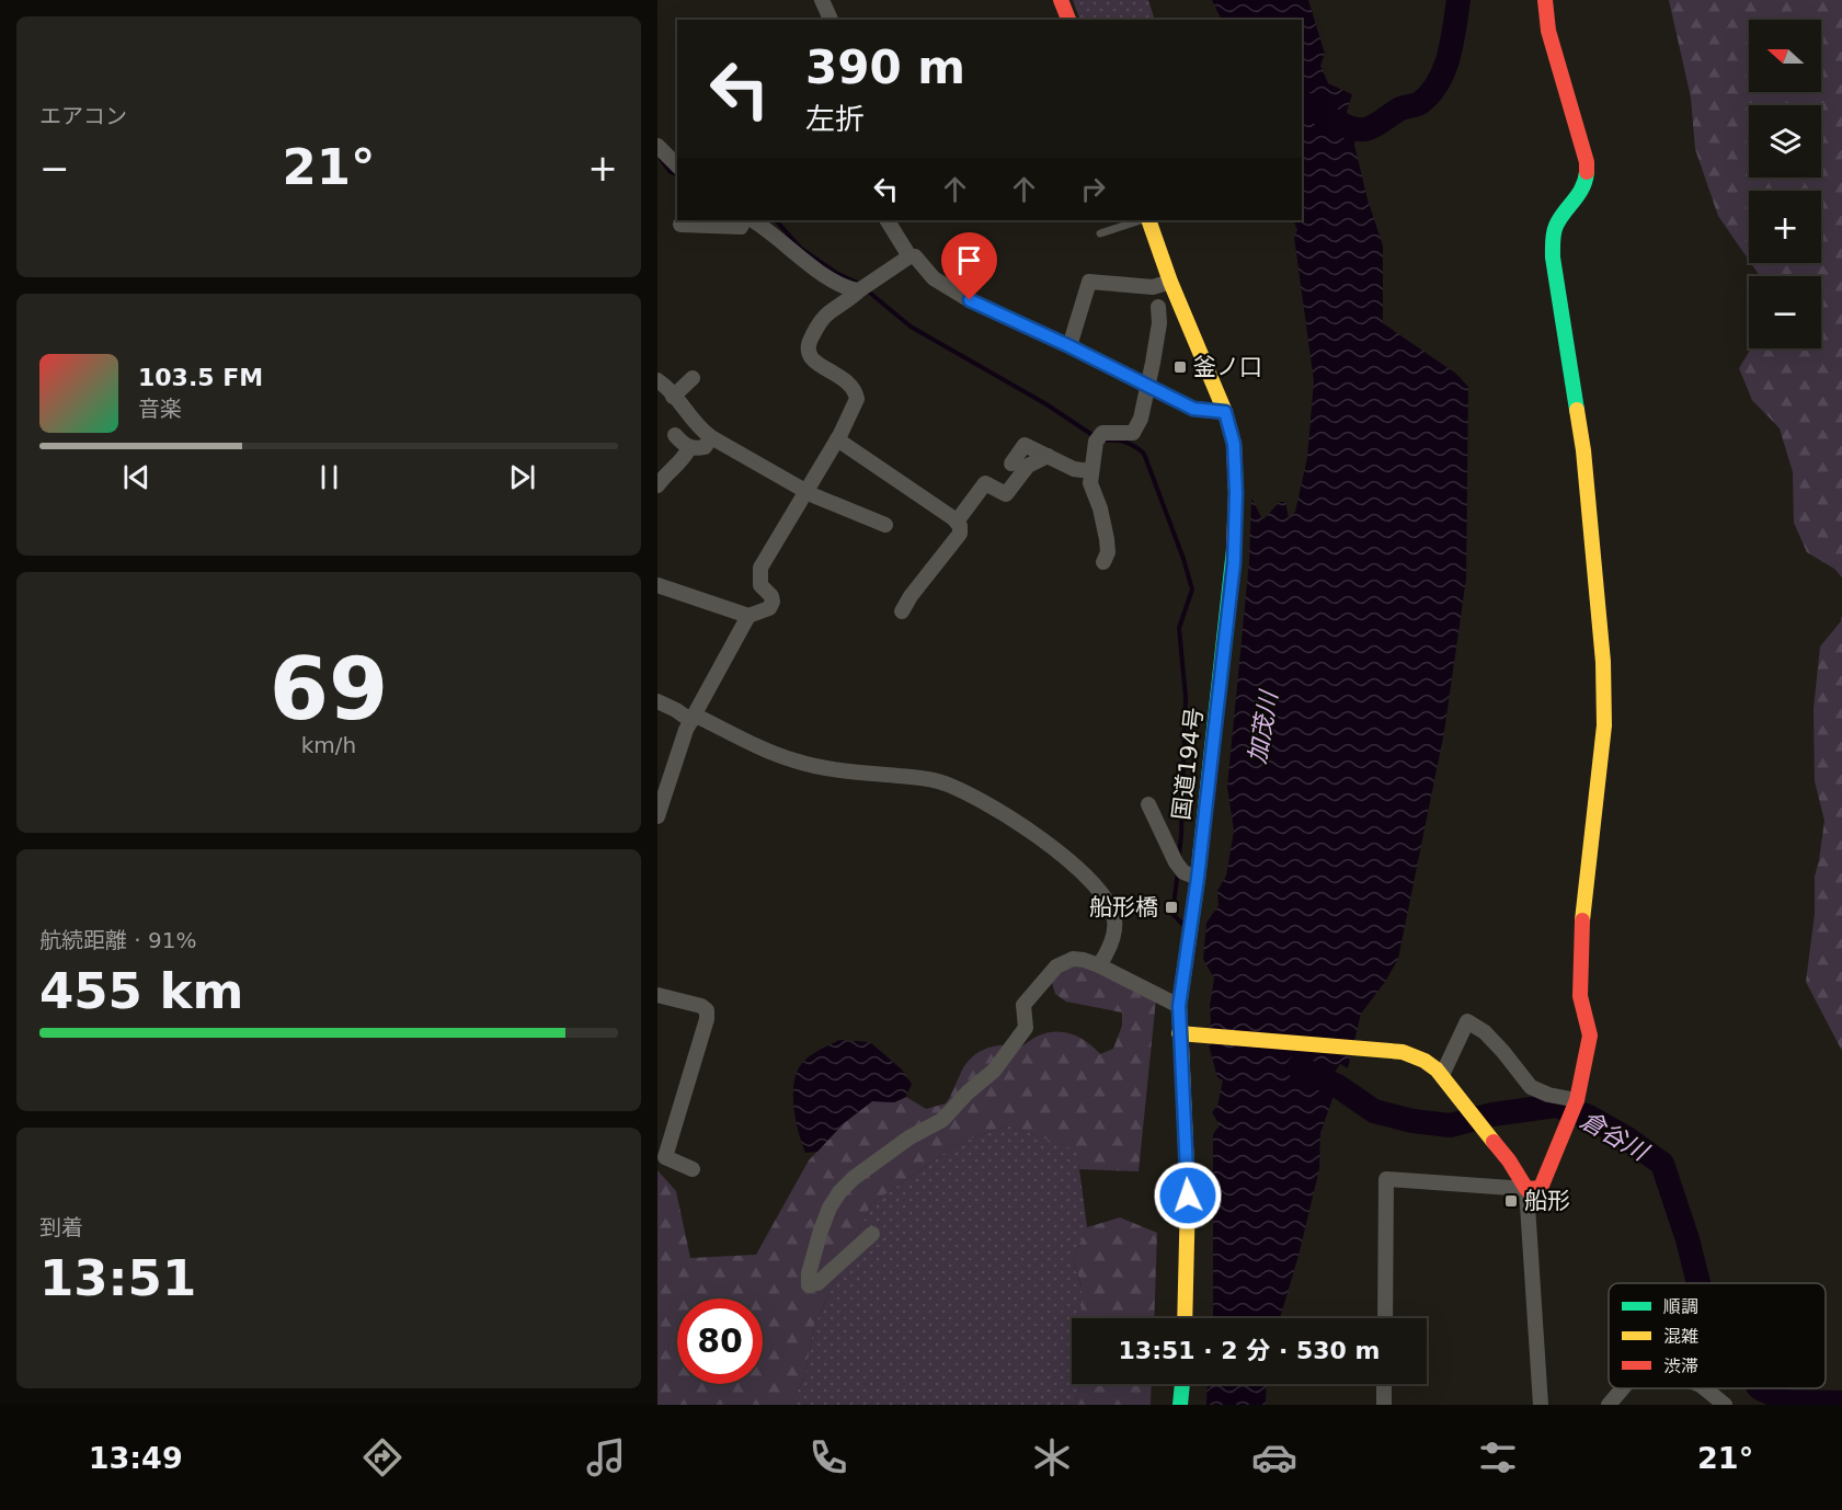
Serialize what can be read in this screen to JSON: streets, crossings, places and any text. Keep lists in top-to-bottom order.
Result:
{
  "streets": {
    "main road": ["国道194号"]
  },
  "water": ["加茂川", "倉谷川"],
  "places": {
    "transit": ["釜ノ口", "船形橋", "船形"]
  },
  "legend": ["順調", "混雑", "渋滞"],
  "north": "left",
  "page": {
    "tile": [
      "エアコン",
      ["69", "km/h"],
      ["航続距離 · 91%", "455 km"],
      ["到着", "13:51"]
    ],
    "map_buttons": ["+", "−"],
    "turn": ["390 m", "左折"],
    "heat": ["−", "21°", "+"],
    "song": ["103.5 FM", "音楽"],
    "limit": "80",
    "trip": "13:51 · 2 分 · 530 m",
    "tabs": ["13:49", "21°"]
  }
}
